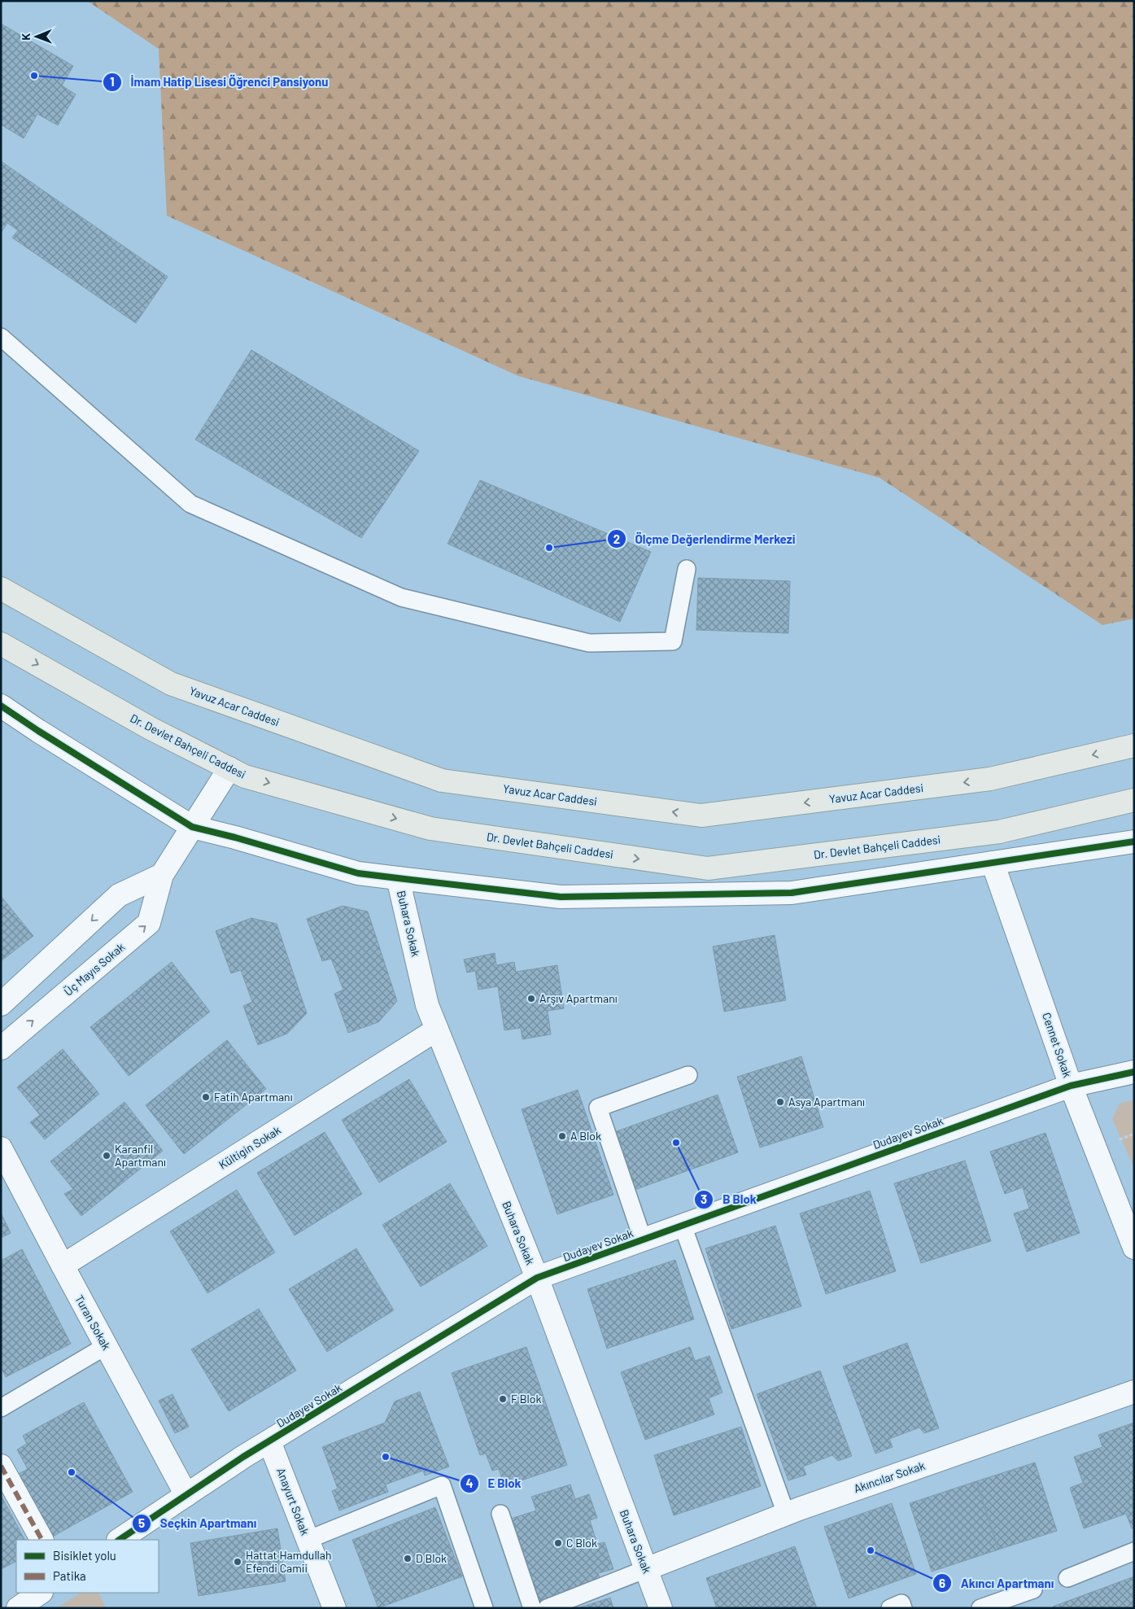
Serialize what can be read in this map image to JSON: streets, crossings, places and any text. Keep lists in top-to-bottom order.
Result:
{
  "streets": {
    "main road": ["Yavuz Acar Caddesi", "Dr. Devlet Bahçeli Caddesi"],
    "street": [
      "Buhara Sokak",
      "Üç Mayıs Sokak",
      "Cennet Sokak",
      "Dudayev Sokak",
      "Kültigin Sokak",
      "Turan Sokak",
      "Akıncılar Sokak",
      "Anayurt Sokak"
    ]
  },
  "crossings": [
    ["Dr. Devlet Bahçeli Caddesi", "Üç Mayıs Sokak"],
    ["Buhara Sokak", "Dudayev Sokak"],
    ["Buhara Sokak", "Kültigin Sokak"],
    ["Buhara Sokak", "Akıncılar Sokak"],
    ["Cennet Sokak", "Dudayev Sokak"],
    ["Dudayev Sokak", "Turan Sokak"],
    ["Dudayev Sokak", "Anayurt Sokak"],
    ["Kültigin Sokak", "Turan Sokak"]
  ],
  "one_way": ["Yavuz Acar Caddesi", "Dr. Devlet Bahçeli Caddesi"],
  "places": [
    "İmam Hatip Lisesi Öğrenci Pansiyonu",
    "Ölçme Değerlendirme Merkezi",
    "Arşıv Apartmanı",
    "Fatih Apartmanı",
    "Asya Apartmanı",
    "A Blok",
    "B Blok",
    "Karanfil Apartmanı",
    "F Blok",
    "E Blok",
    "Seçkin Apartmanı",
    "C Blok",
    "Akıncı Apartmanı",
    "D Blok",
    "Hattat Hamdullah Efendi Camii"
  ],
  "legend": ["Bisiklet yolu", "Patika"],
  "north": "left"
}
